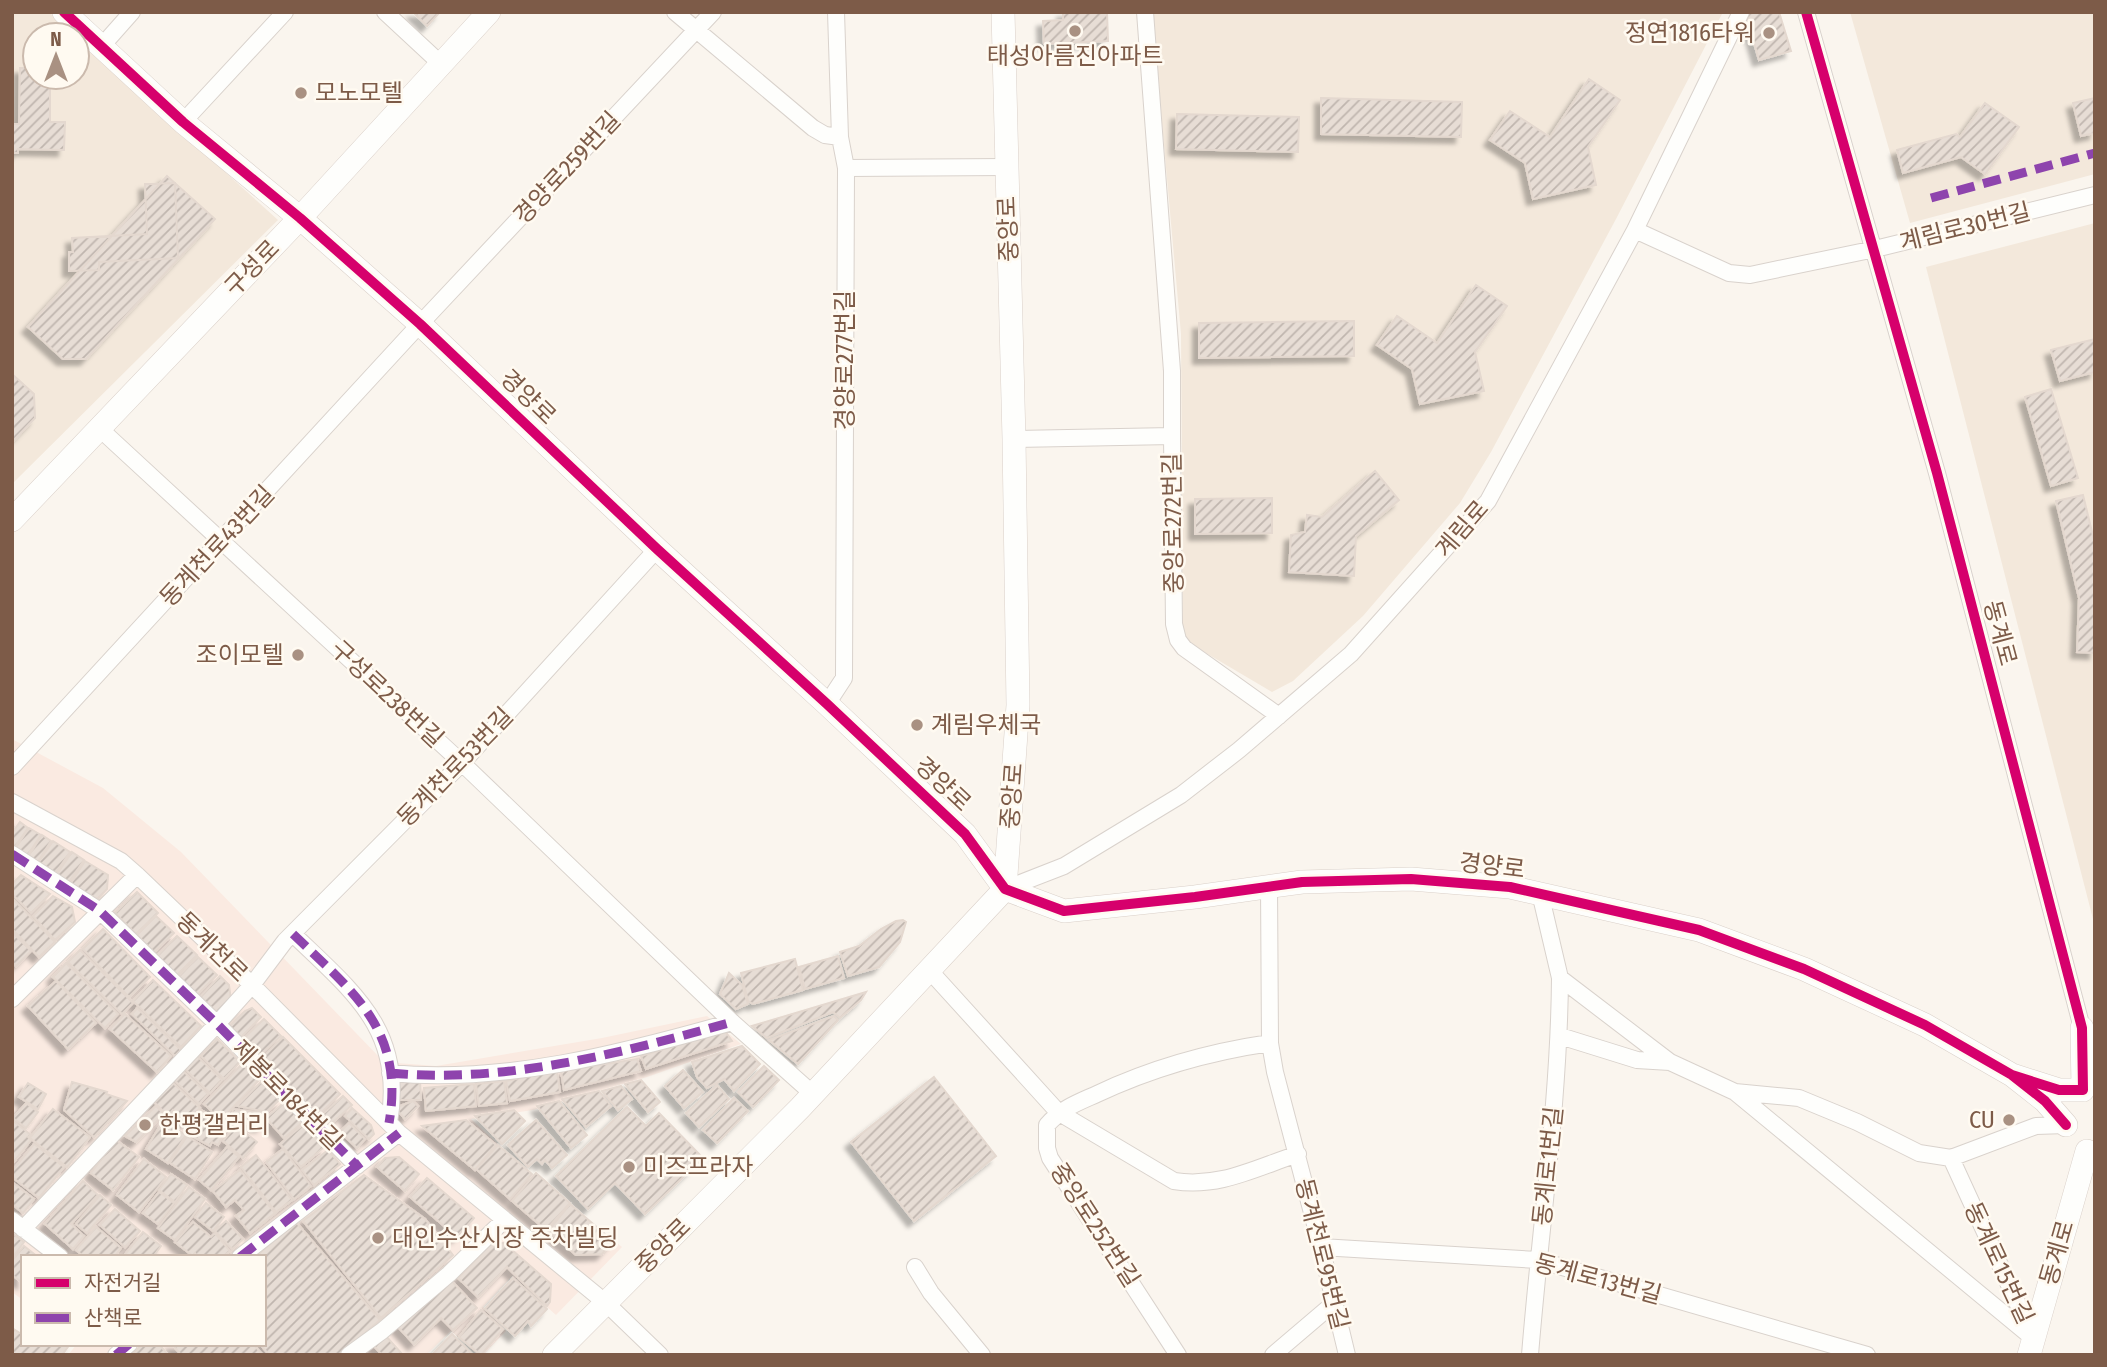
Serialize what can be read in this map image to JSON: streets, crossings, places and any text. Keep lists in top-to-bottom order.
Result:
{
  "streets": {
    "street": [
      "경양로259번길",
      "계림로30번길",
      "중앙로",
      "구성로",
      "경양로277번길",
      "경양로",
      "중앙로272번길",
      "계림로",
      "동계천로43번길",
      "동계로",
      "구성로238번길",
      "동계천로53번길",
      "동계천로",
      "제봉로184번길",
      "동계로1번길",
      "중앙로252번길",
      "동계천로95번길",
      "동계로15번길",
      "동계로13번길"
    ]
  },
  "crossings": [
    ["경양로259번길", "경양로"],
    ["경양로259번길", "동계천로43번길"],
    ["계림로30번길", "계림로"],
    ["계림로30번길", "동계로"],
    ["중앙로", "경양로"],
    ["중앙로", "중앙로272번길"],
    ["중앙로", "계림로"],
    ["중앙로", "구성로238번길"],
    ["중앙로", "동계천로"],
    ["구성로", "경양로"],
    ["구성로", "구성로238번길"],
    ["경양로277번길", "경양로"],
    ["경양로", "계림로"],
    ["경양로", "동계천로43번길"],
    ["경양로", "동계천로53번길"],
    ["경양로", "동계로1번길"],
    ["경양로", "동계천로95번길"],
    ["중앙로272번길", "계림로"],
    ["동계천로43번길", "구성로238번길"],
    ["동계로", "동계로15번길"],
    ["구성로238번길", "동계천로53번길"],
    ["동계천로53번길", "동계천로"],
    ["동계천로53번길", "제봉로184번길"],
    ["동계천로", "제봉로184번길"],
    ["동계로1번길", "동계로15번길"],
    ["동계로1번길", "동계로13번길"],
    ["중앙로252번길", "동계천로95번길"],
    ["동계천로95번길", "동계로13번길"]
  ],
  "places": [
    "태성아름진아파트",
    "정연1816타워",
    "모노모텔",
    "조이모텔",
    "계림우체국",
    "CU",
    "한평갤러리",
    "미즈프라자",
    "대인수산시장 주차빌딩"
  ],
  "legend": ["자전거길", "산책로"],
  "north": "top"
}
